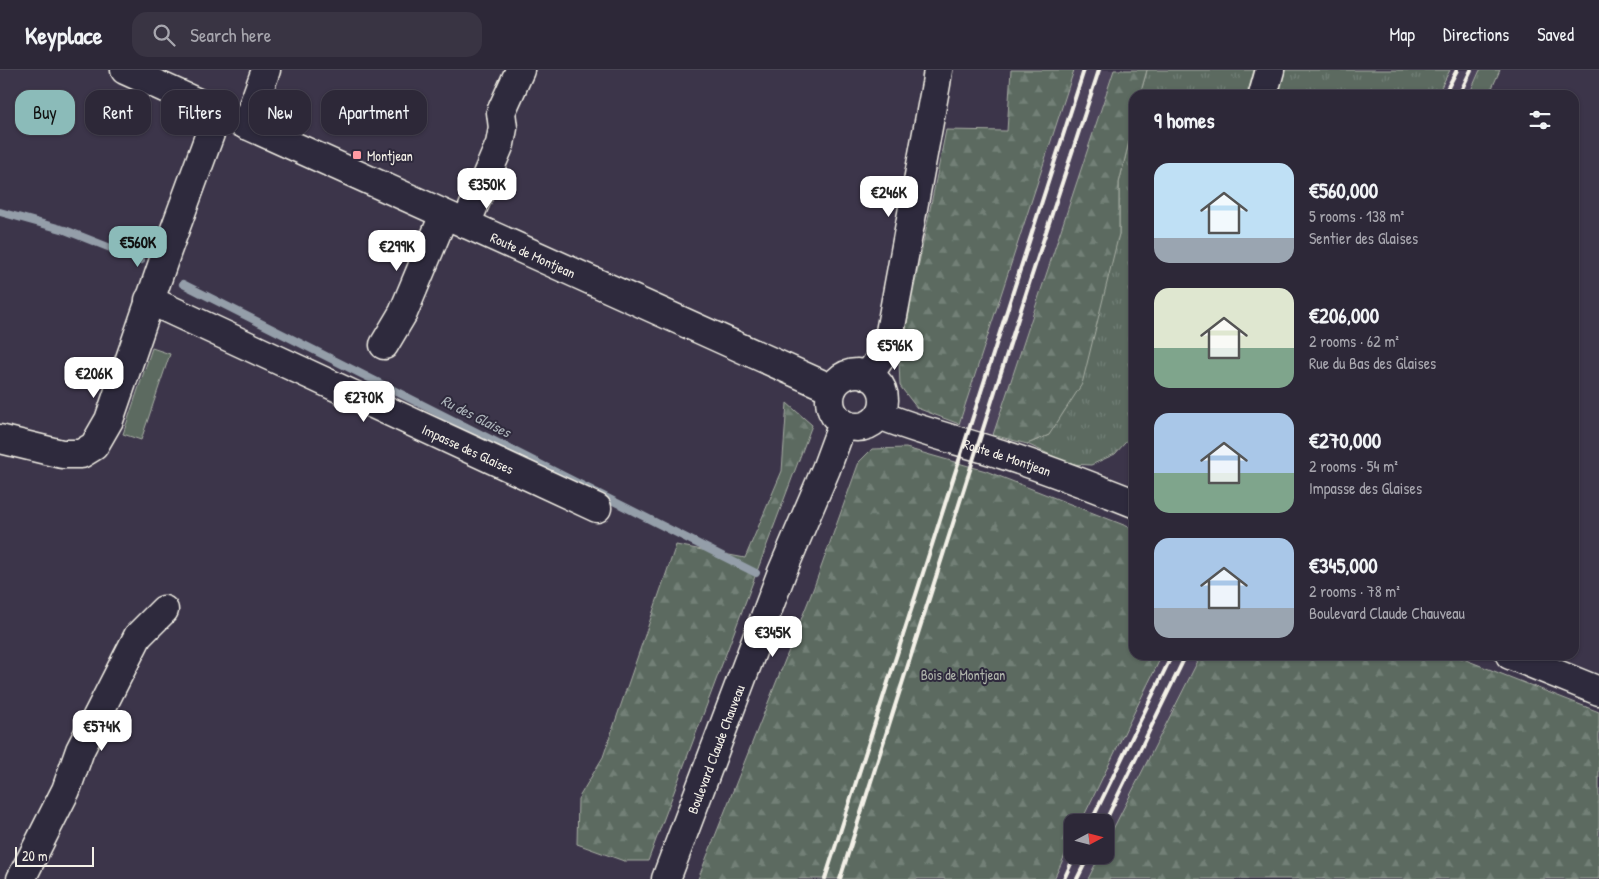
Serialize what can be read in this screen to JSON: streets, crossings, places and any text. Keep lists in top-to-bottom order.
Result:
{
  "streets": {
    "street": ["Route de Montjean", "Impasse des Glaises", "Boulevard Claude Chauveau"]
  },
  "crossings": [
    ["Route de Montjean", "Boulevard Claude Chauveau"]
  ],
  "water": ["Ru des Glaises"],
  "parks": ["Bois de Montjean"],
  "places": {
    "transit": ["Montjean"]
  },
  "scale_bar": "20 m",
  "north": "right",
  "page": {
    "header": "Keyplace",
    "search": "Search here",
    "nav": ["Map", "Directions", "Saved"],
    "chip": [
      "Buy",
      "Rent",
      "Filters",
      "New",
      "Apartment"
    ],
    "heading": "9 homes",
    "list": [
      {
        "name": "€560,000",
        "note": "5 rooms · 138 m² · Sentier des Glaises"
      },
      {
        "name": "€206,000",
        "note": "2 rooms · 62 m² · Rue du Bas des Glaises"
      },
      {
        "name": "€270,000",
        "note": "2 rooms · 54 m² · Impasse des Glaises"
      },
      {
        "name": "€345,000",
        "note": "2 rooms · 78 m² · Boulevard Claude Chauveau"
      }
    ],
    "price": [
      "€350K",
      "€246K",
      "€560K",
      "€299K",
      "€596K",
      "€206K",
      "€270K",
      "€345K",
      "€574K"
    ],
    "scale": "20 m"
  }
}
